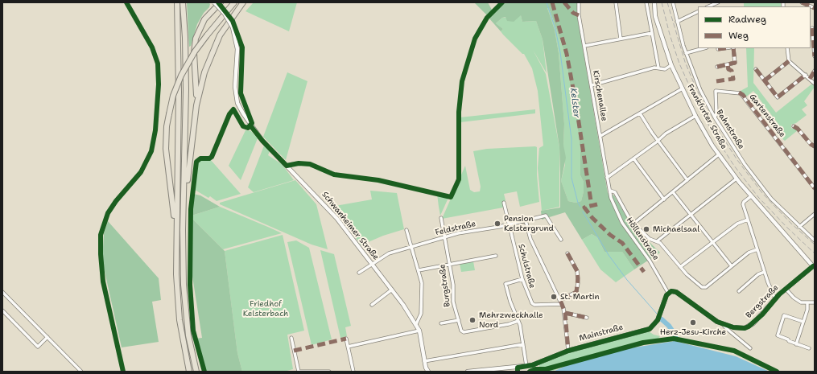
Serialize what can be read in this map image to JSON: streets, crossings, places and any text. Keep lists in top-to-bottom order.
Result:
{
  "streets": {
    "street": [
      "Kirschenallee",
      "Gartenstraße",
      "Frankfurter Straße",
      "Bahnstraße",
      "Schwanheimer Straße",
      "Feldstraße",
      "Höllenstraße",
      "Schulstraße",
      "Burgstraße",
      "Bergstraße",
      "Mainstraße"
    ]
  },
  "crossings": [
    ["Kirschenallee", "Höllenstraße"],
    ["Gartenstraße", "Bahnstraße"],
    ["Frankfurter Straße", "Bergstraße"],
    ["Schwanheimer Straße", "Feldstraße"],
    ["Feldstraße", "Schulstraße"],
    ["Feldstraße", "Burgstraße"],
    ["Höllenstraße", "Bergstraße"],
    ["Höllenstraße", "Mainstraße"],
    ["Bergstraße", "Mainstraße"]
  ],
  "water": ["Kelster"],
  "parks": ["Friedhof Kelsterbach"],
  "places": [
    "Pension Kelstergrund",
    "Michaelsaal",
    "St. Martin",
    "Mehrzweckhalle Nord",
    "Herz-Jesu-Kirche"
  ],
  "legend": ["Radweg", "Weg"]
}
